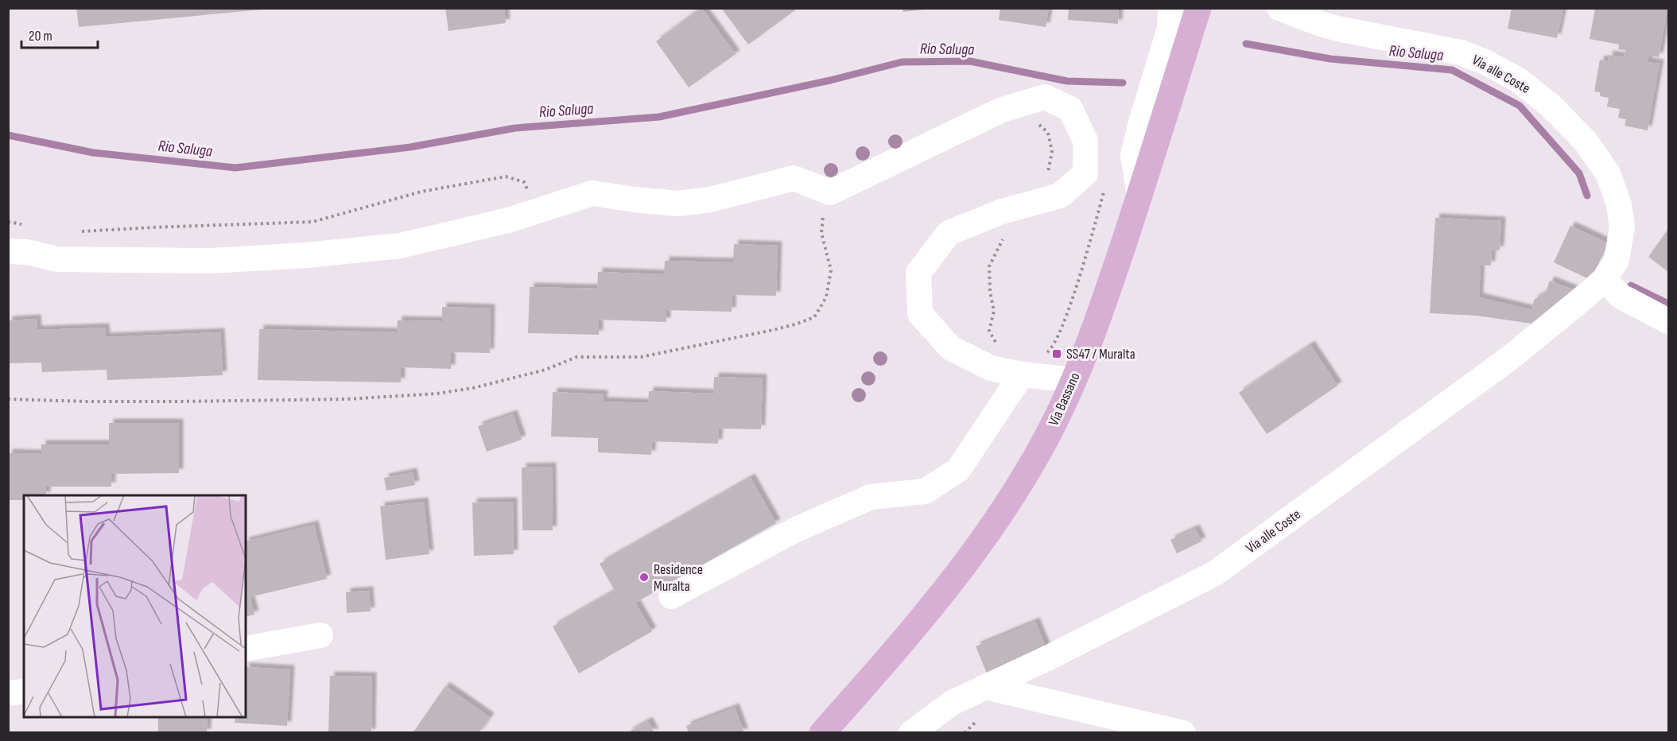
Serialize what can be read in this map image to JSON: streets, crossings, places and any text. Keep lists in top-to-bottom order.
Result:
{
  "streets": {
    "main road": ["Via Bassano"],
    "street": ["Via alle Coste"]
  },
  "water": ["Rio Saluga"],
  "places": {
    "transit": ["SS47 / Muralta"],
    "other": ["Residence Muralta"]
  },
  "scale_bar": "20 m"
}
